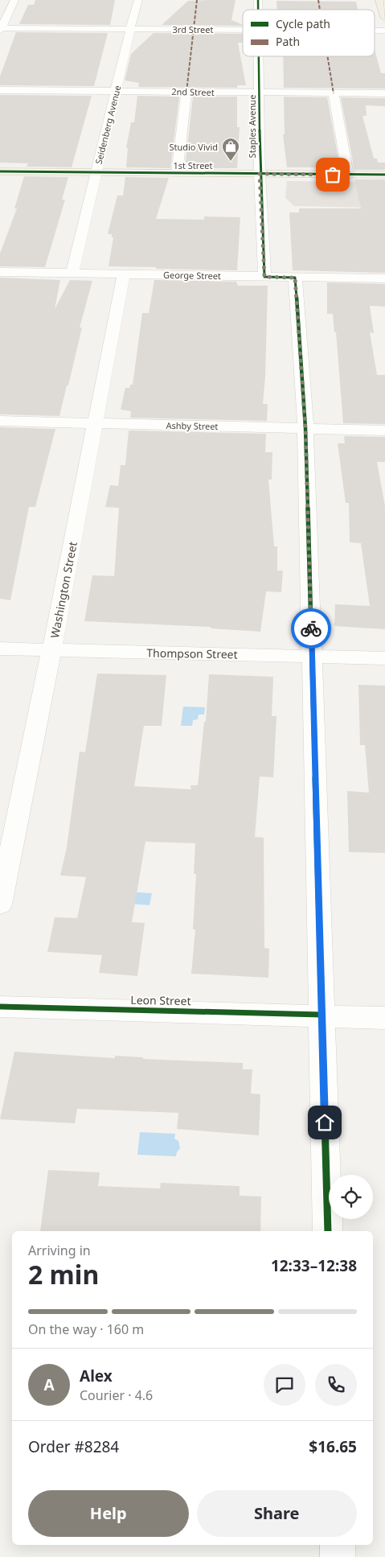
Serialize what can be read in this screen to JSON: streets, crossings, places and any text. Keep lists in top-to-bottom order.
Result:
{
  "streets": {
    "main road": ["1st Street"],
    "street": [
      "3rd Street",
      "2nd Street",
      "Seidenberg Avenue",
      "Staples Avenue",
      "George Street",
      "Ashby Street",
      "Washington Street",
      "Thompson Street",
      "Leon Street"
    ]
  },
  "crossings": [
    ["3rd Street", "Seidenberg Avenue"],
    ["2nd Street", "Seidenberg Avenue"],
    ["2nd Street", "Staples Avenue"],
    ["Seidenberg Avenue", "1st Street"],
    ["Seidenberg Avenue", "George Street"],
    ["Staples Avenue", "1st Street"],
    ["Staples Avenue", "George Street"],
    ["George Street", "Washington Street"],
    ["Ashby Street", "Washington Street"],
    ["Washington Street", "Thompson Street"]
  ],
  "places": {
    "shop": ["Studio Vivid"]
  },
  "legend": ["Cycle path", "Path"],
  "page": {
    "heading": ["2 min", "Arriving in", "12:33–12:38"],
    "panel": [
      "Alex",
      "Courier · 4.6",
      "Order #8284",
      "$16.65"
    ],
    "bar": "On the way · 160 m",
    "round": "A",
    "buttons": ["Help", "Share"]
  }
}
